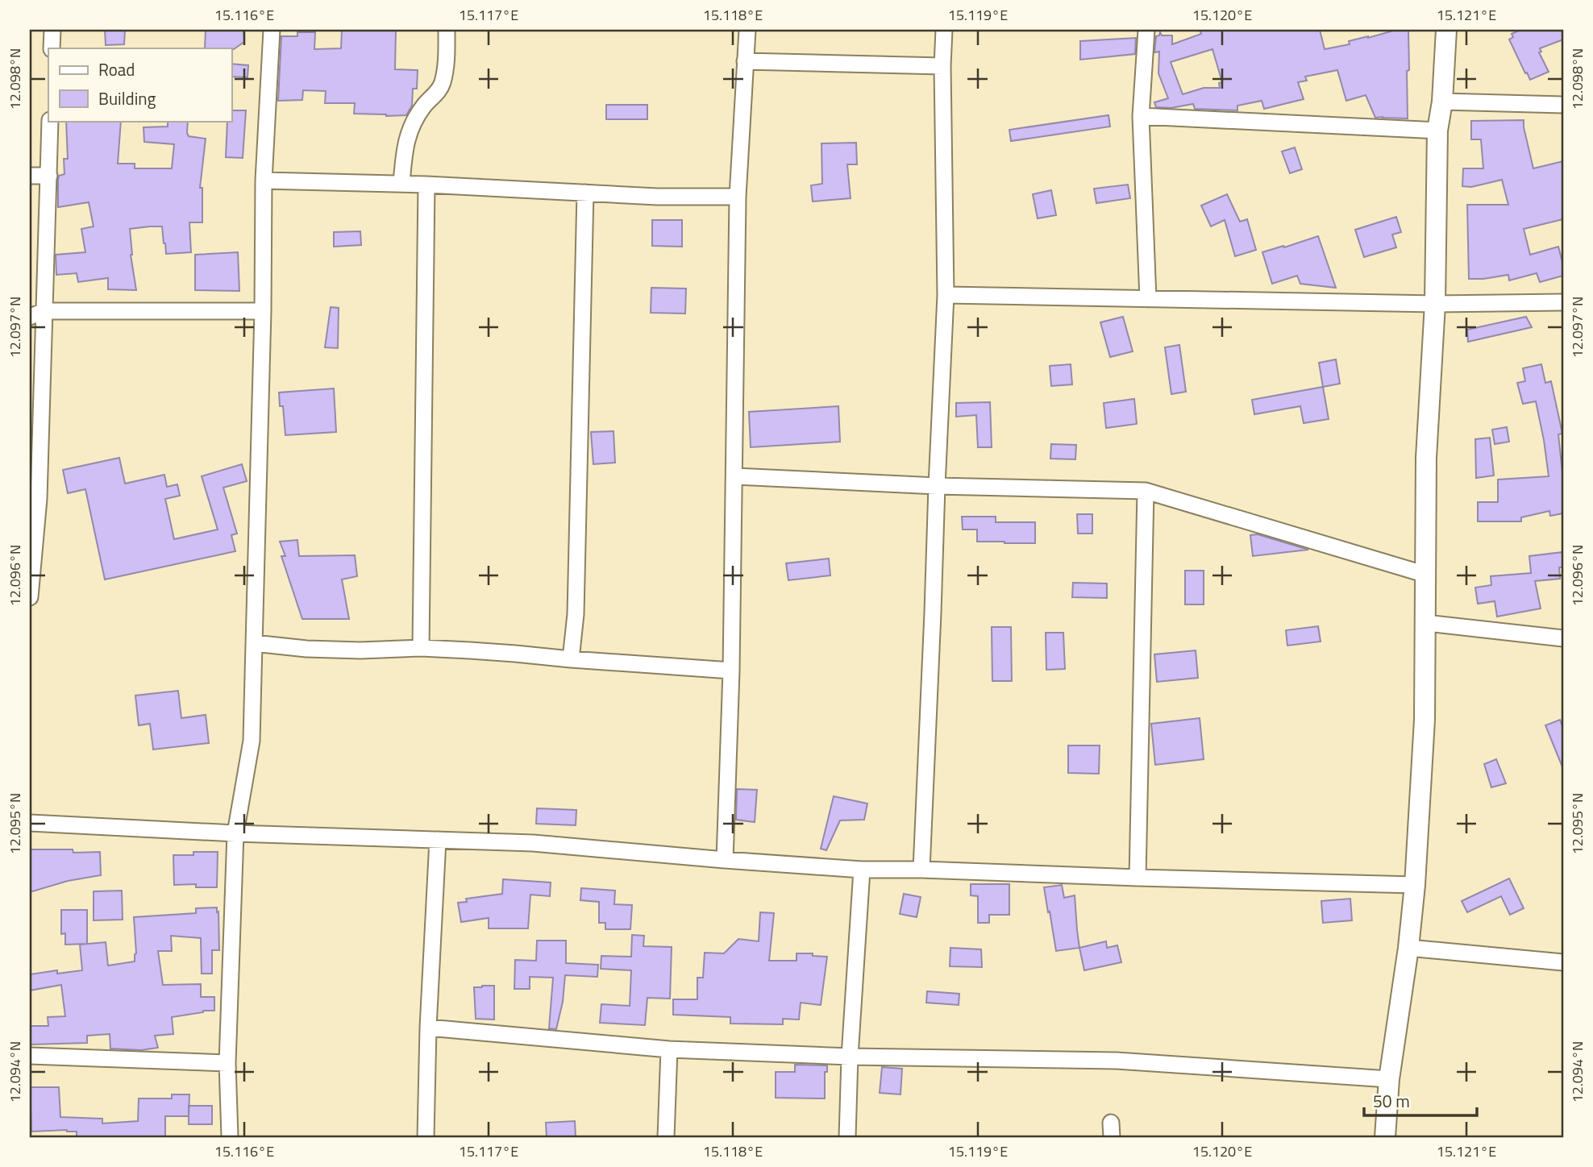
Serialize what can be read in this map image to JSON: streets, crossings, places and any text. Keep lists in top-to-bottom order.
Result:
{
  "legend": ["Road", "Building"],
  "scale_bar": "50 m",
  "coordinates": [
    "15.116°E",
    "15.117°E",
    "15.118°E",
    "15.119°E",
    "15.120°E",
    "15.121°E",
    "12.098°N",
    "12.097°N",
    "12.096°N",
    "12.095°N",
    "12.094°N"
  ]
}
